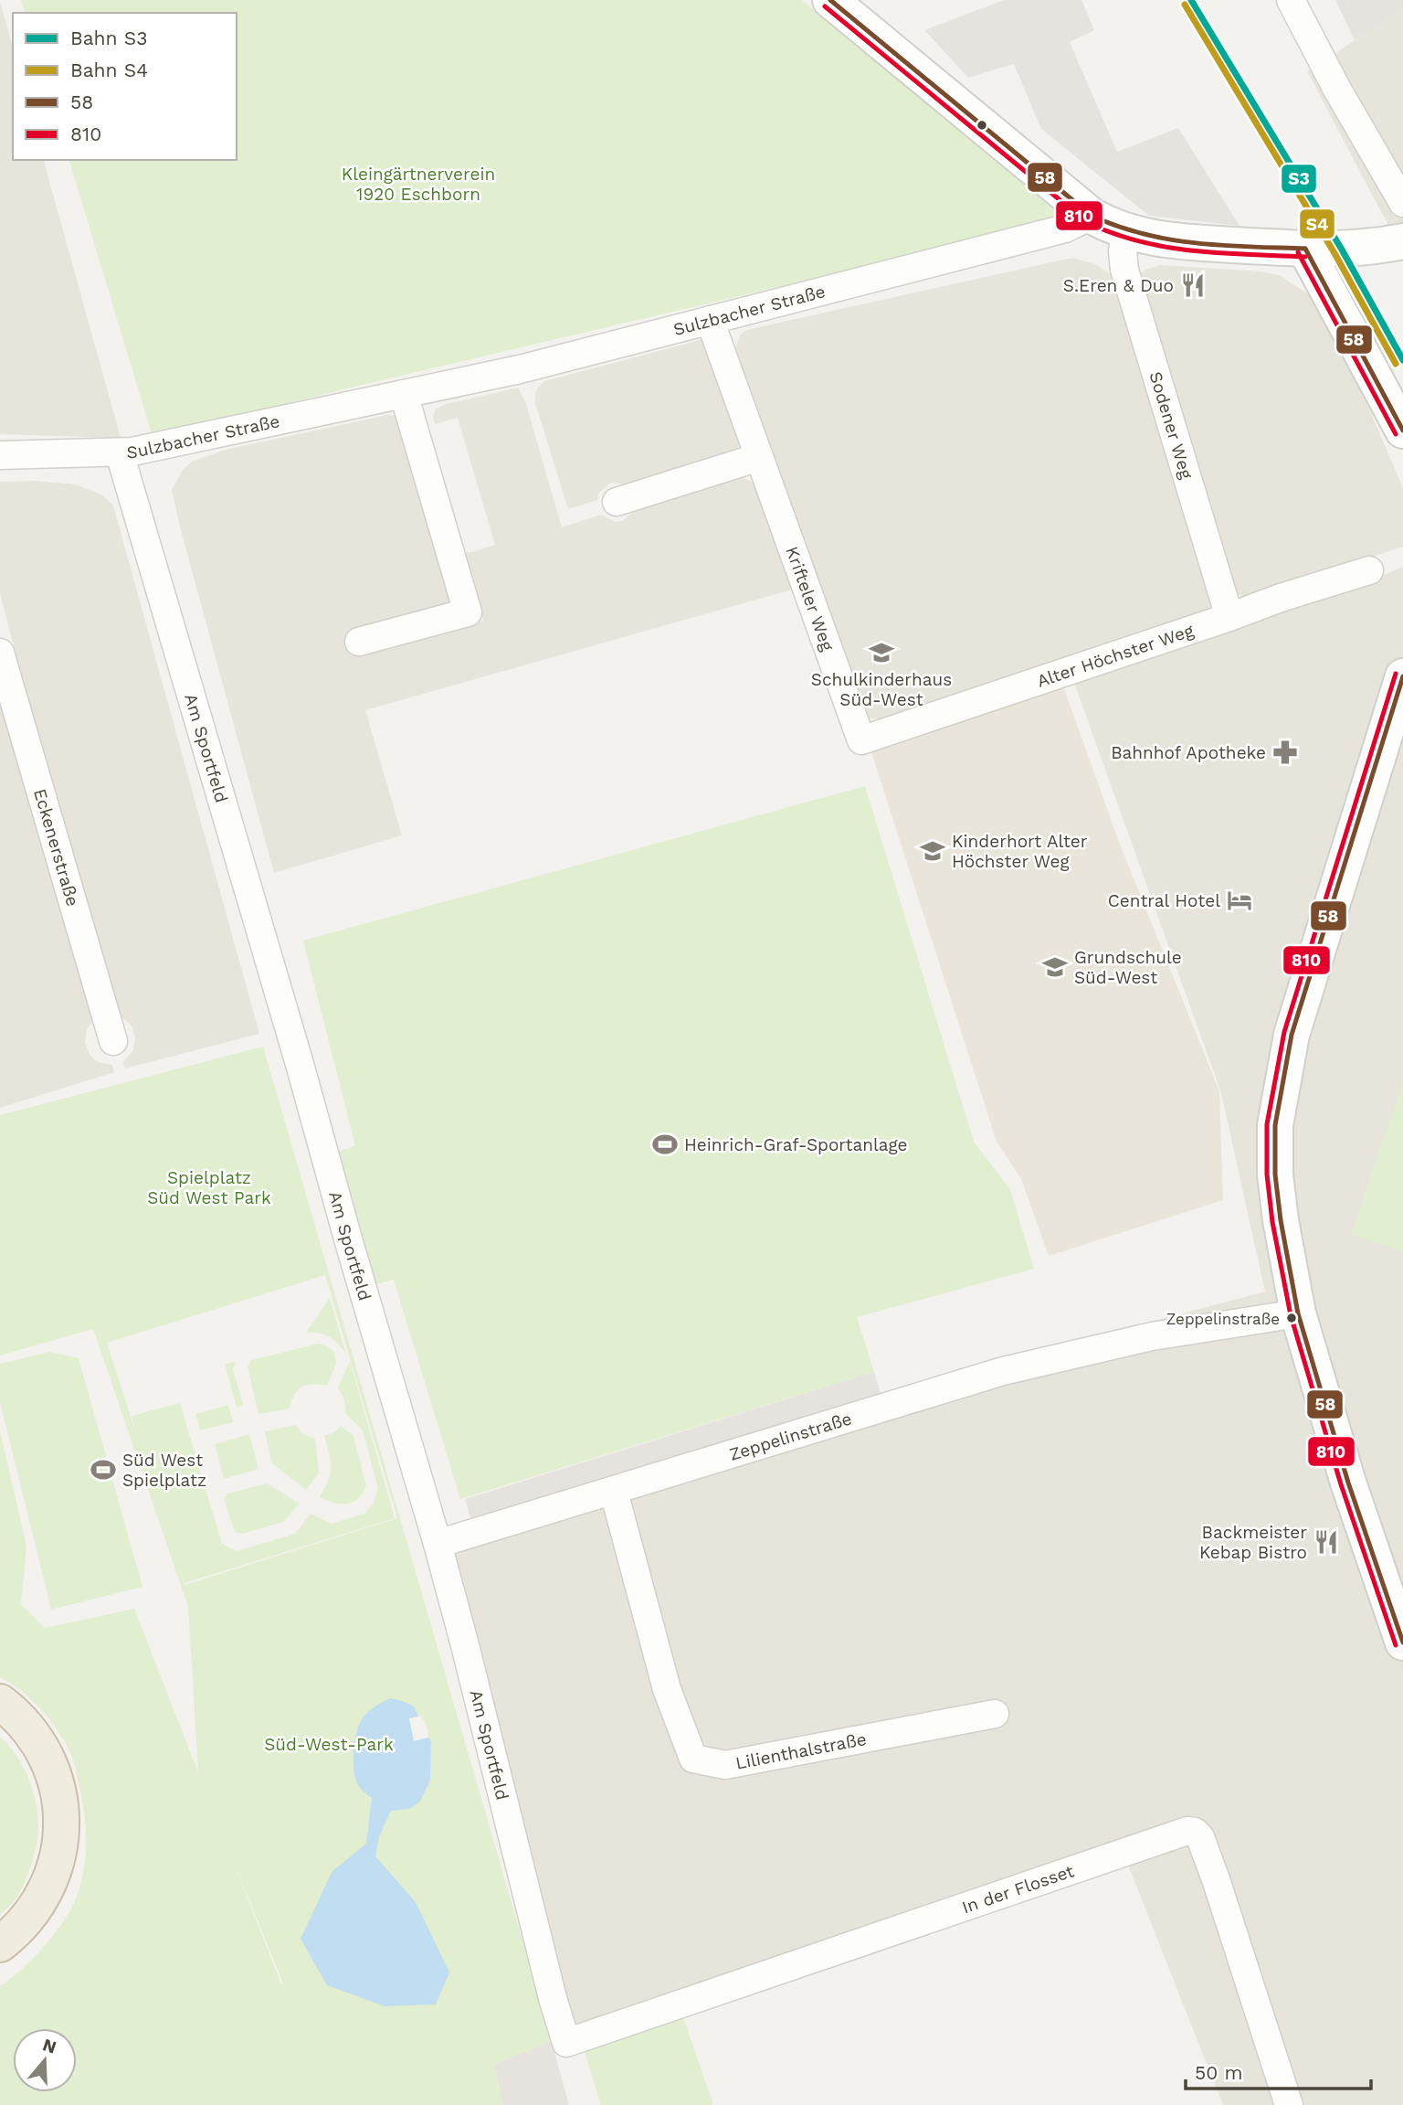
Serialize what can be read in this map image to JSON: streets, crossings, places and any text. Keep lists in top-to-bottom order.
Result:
{
  "streets": {
    "street": [
      "Sulzbacher Straße",
      "Sodener Weg",
      "Krifteler Weg",
      "Alter Höchster Weg",
      "Am Sportfeld",
      "Eckenerstraße",
      "Zeppelinstraße",
      "Lilienthalstraße",
      "In der Flosset"
    ]
  },
  "crossings": [
    ["Sulzbacher Straße", "Krifteler Weg"],
    ["Sulzbacher Straße", "Am Sportfeld"],
    ["Sodener Weg", "Alter Höchster Weg"],
    ["Krifteler Weg", "Alter Höchster Weg"],
    ["Am Sportfeld", "Zeppelinstraße"],
    ["Am Sportfeld", "In der Flosset"],
    ["Zeppelinstraße", "Lilienthalstraße"]
  ],
  "parks": ["Kleingärtnerverein 1920 Eschborn", "Spielplatz Süd West Park", "Süd-West-Park"],
  "places": {
    "restaurant": ["S.Eren & Duo", "Backmeister Kebap Bistro"],
    "school or university": ["Schulkinderhaus Süd-West", "Kinderhort Alter Höchster Weg", "Grundschule Süd-West"],
    "pharmacy": ["Bahnhof Apotheke"],
    "hotel": ["Central Hotel"],
    "sports": ["Heinrich-Graf-Sportanlage", "Süd West Spielplatz"],
    "other": ["Zeppelinstraße"]
  },
  "lines": [
    "rail line S3",
    "transit line 58",
    "rail line S4",
    "transit line 810"
  ],
  "legend": [
    "Bahn S3",
    "Bahn S4",
    "58",
    "810"
  ],
  "scale_bar": "50 m",
  "north": "top"
}
